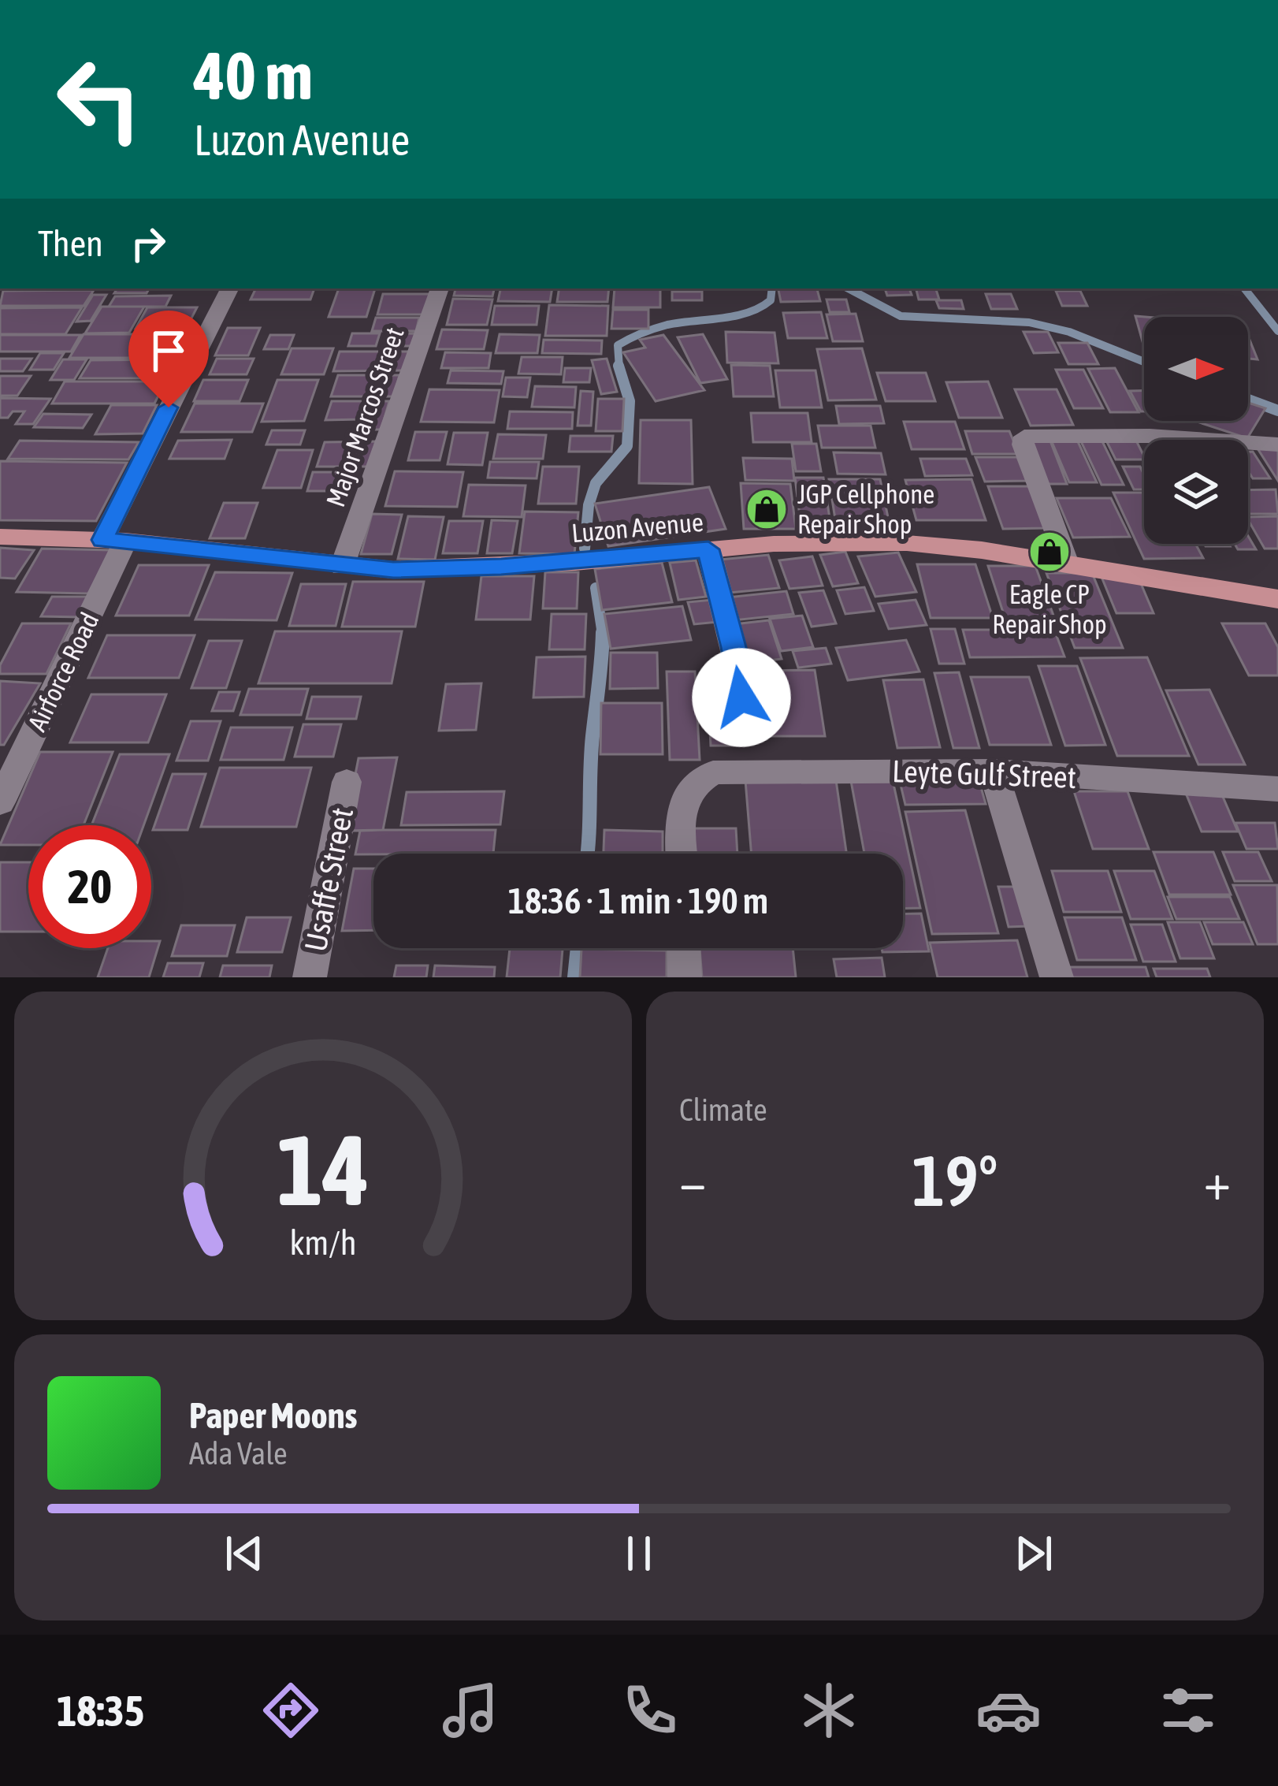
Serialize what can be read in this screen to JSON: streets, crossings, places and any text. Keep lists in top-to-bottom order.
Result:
{
  "streets": {
    "main road": ["Luzon Avenue"],
    "street": [
      "Major Marcos Street",
      "Airforce Road",
      "Leyte Gulf Street",
      "Usaffe Street"
    ]
  },
  "crossings": [
    ["Major Marcos Street", "Luzon Avenue"],
    ["Luzon Avenue", "Airforce Road"]
  ],
  "places": {
    "shop": ["JGP Cellphone Repair Shop", "Eagle CP Repair Shop"]
  },
  "north": "right",
  "page": {
    "turn": ["40 m", "Luzon Avenue"],
    "then": "Then",
    "limit": "20",
    "trip": "18:36 · 1 min · 190 m",
    "tile": "Climate",
    "heat": ["−", "19°", "+"],
    "song": ["Paper Moons", "Ada Vale"],
    "tabs": "18:35",
    "gauge": ["14", "km/h"]
  }
}
